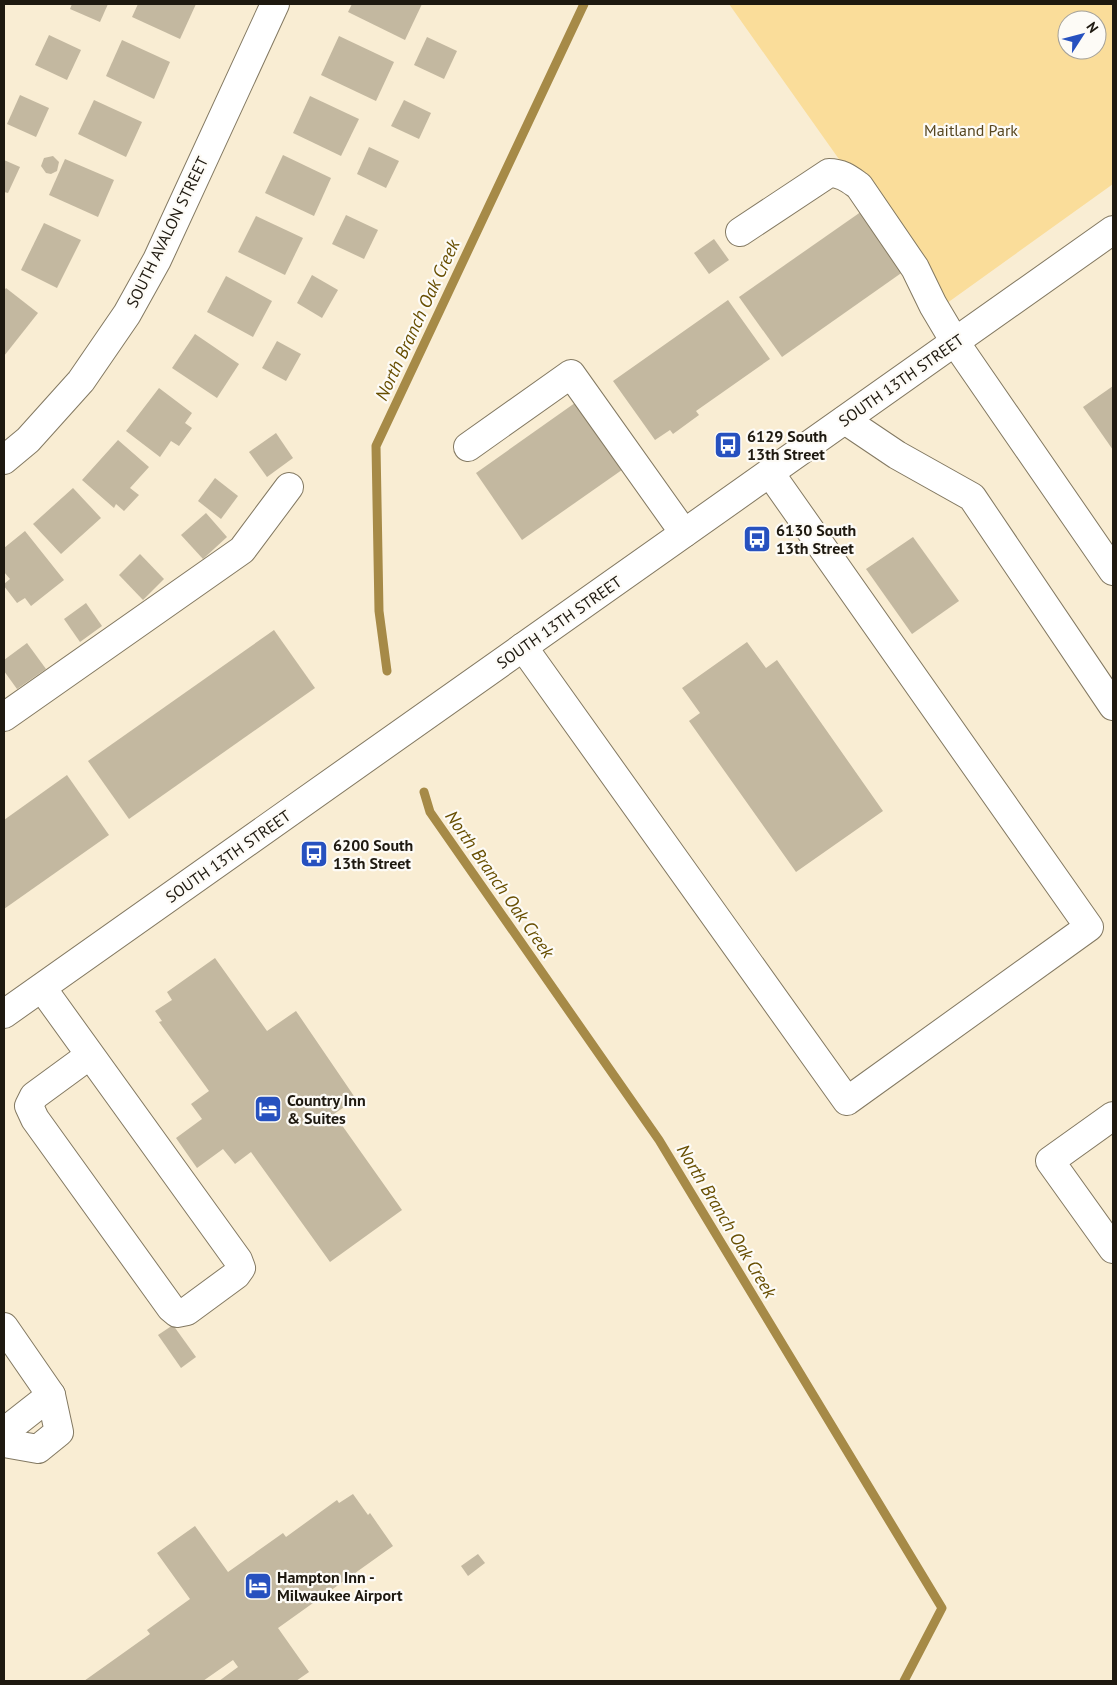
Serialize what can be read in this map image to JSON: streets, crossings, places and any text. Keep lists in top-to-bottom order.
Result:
{
  "streets": {
    "street": ["SOUTH AVALON STREET", "SOUTH 13TH STREET"]
  },
  "water": ["North Branch Oak Creek"],
  "parks": ["Maitland Park"],
  "places": {
    "bus stop": ["6129 South 13th Street", "6130 South 13th Street", "6200 South 13th Street"],
    "hotel": ["Country Inn & Suites", "Hampton Inn - Milwaukee Airport"]
  },
  "north": "top right"
}
